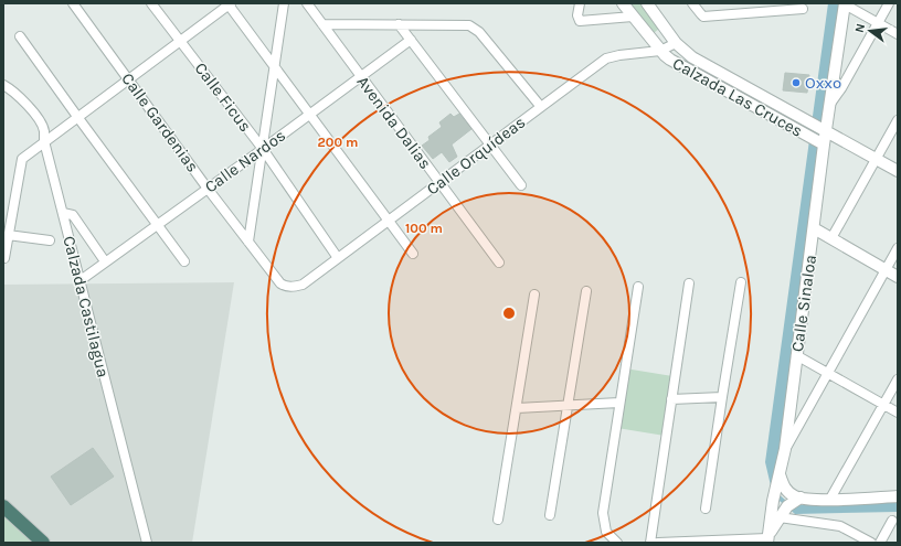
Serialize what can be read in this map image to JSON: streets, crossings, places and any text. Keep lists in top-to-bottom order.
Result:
{
  "streets": {
    "street": [
      "Calle Ficus",
      "Calzada Las Cruces",
      "Calle Gardenias",
      "Avenida Dalias",
      "Calle Orquídeas",
      "Calle Nardos",
      "Calle Sinaloa",
      "Calzada Castilagua"
    ]
  },
  "crossings": [
    ["Calle Ficus", "Calle Orquídeas"],
    ["Calle Ficus", "Calle Nardos"],
    ["Calzada Las Cruces", "Calle Orquídeas"],
    ["Calzada Las Cruces", "Calle Sinaloa"],
    ["Calle Gardenias", "Calle Orquídeas"],
    ["Calle Gardenias", "Calle Nardos"],
    ["Avenida Dalias", "Calle Orquídeas"],
    ["Avenida Dalias", "Calle Nardos"],
    ["Calle Nardos", "Calzada Castilagua"]
  ],
  "places": ["Oxxo"],
  "north": "left",
  "rings": ["200 m", "100 m"]
}
